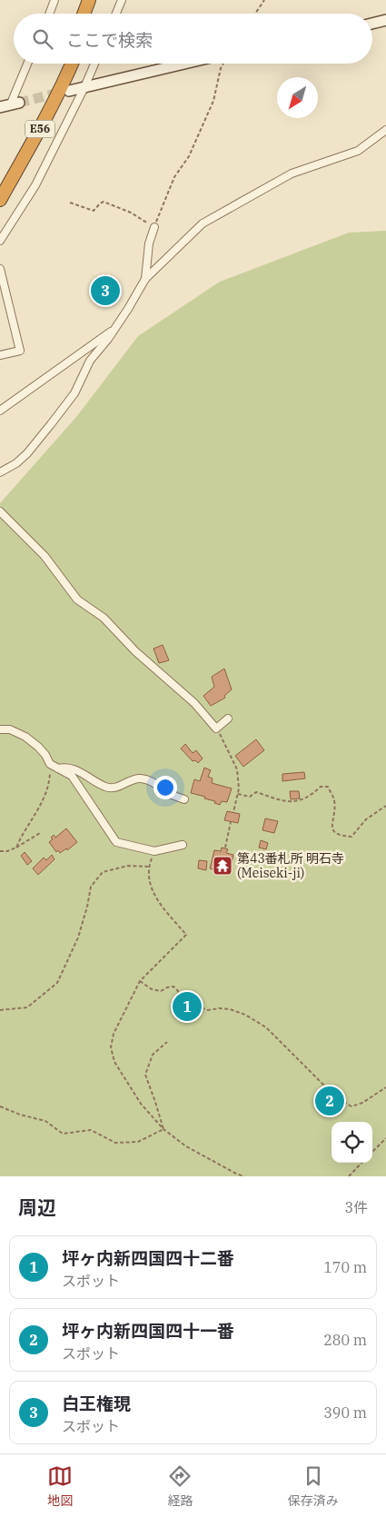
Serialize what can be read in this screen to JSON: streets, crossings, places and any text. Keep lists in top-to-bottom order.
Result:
{
  "streets": {
    "highway": ["E56"]
  },
  "places": {
    "temple": ["第43番札所 明石寺 (Meiseki-ji)"]
  },
  "north": "bottom left",
  "page": {
    "search": "ここで検索",
    "pins": ["3", "1", "2"],
    "heading": ["周辺", "3件"],
    "list": [
      {
        "mark": "1",
        "name": "坪ヶ内新四国四十二番",
        "note": "スポット",
        "value": "170 m"
      },
      {
        "mark": "2",
        "name": "坪ヶ内新四国四十一番",
        "note": "スポット",
        "value": "280 m"
      },
      {
        "mark": "3",
        "name": "白王権現",
        "note": "スポット",
        "value": "390 m"
      }
    ],
    "nav": ["地図", "経路", "保存済み"]
  }
}
